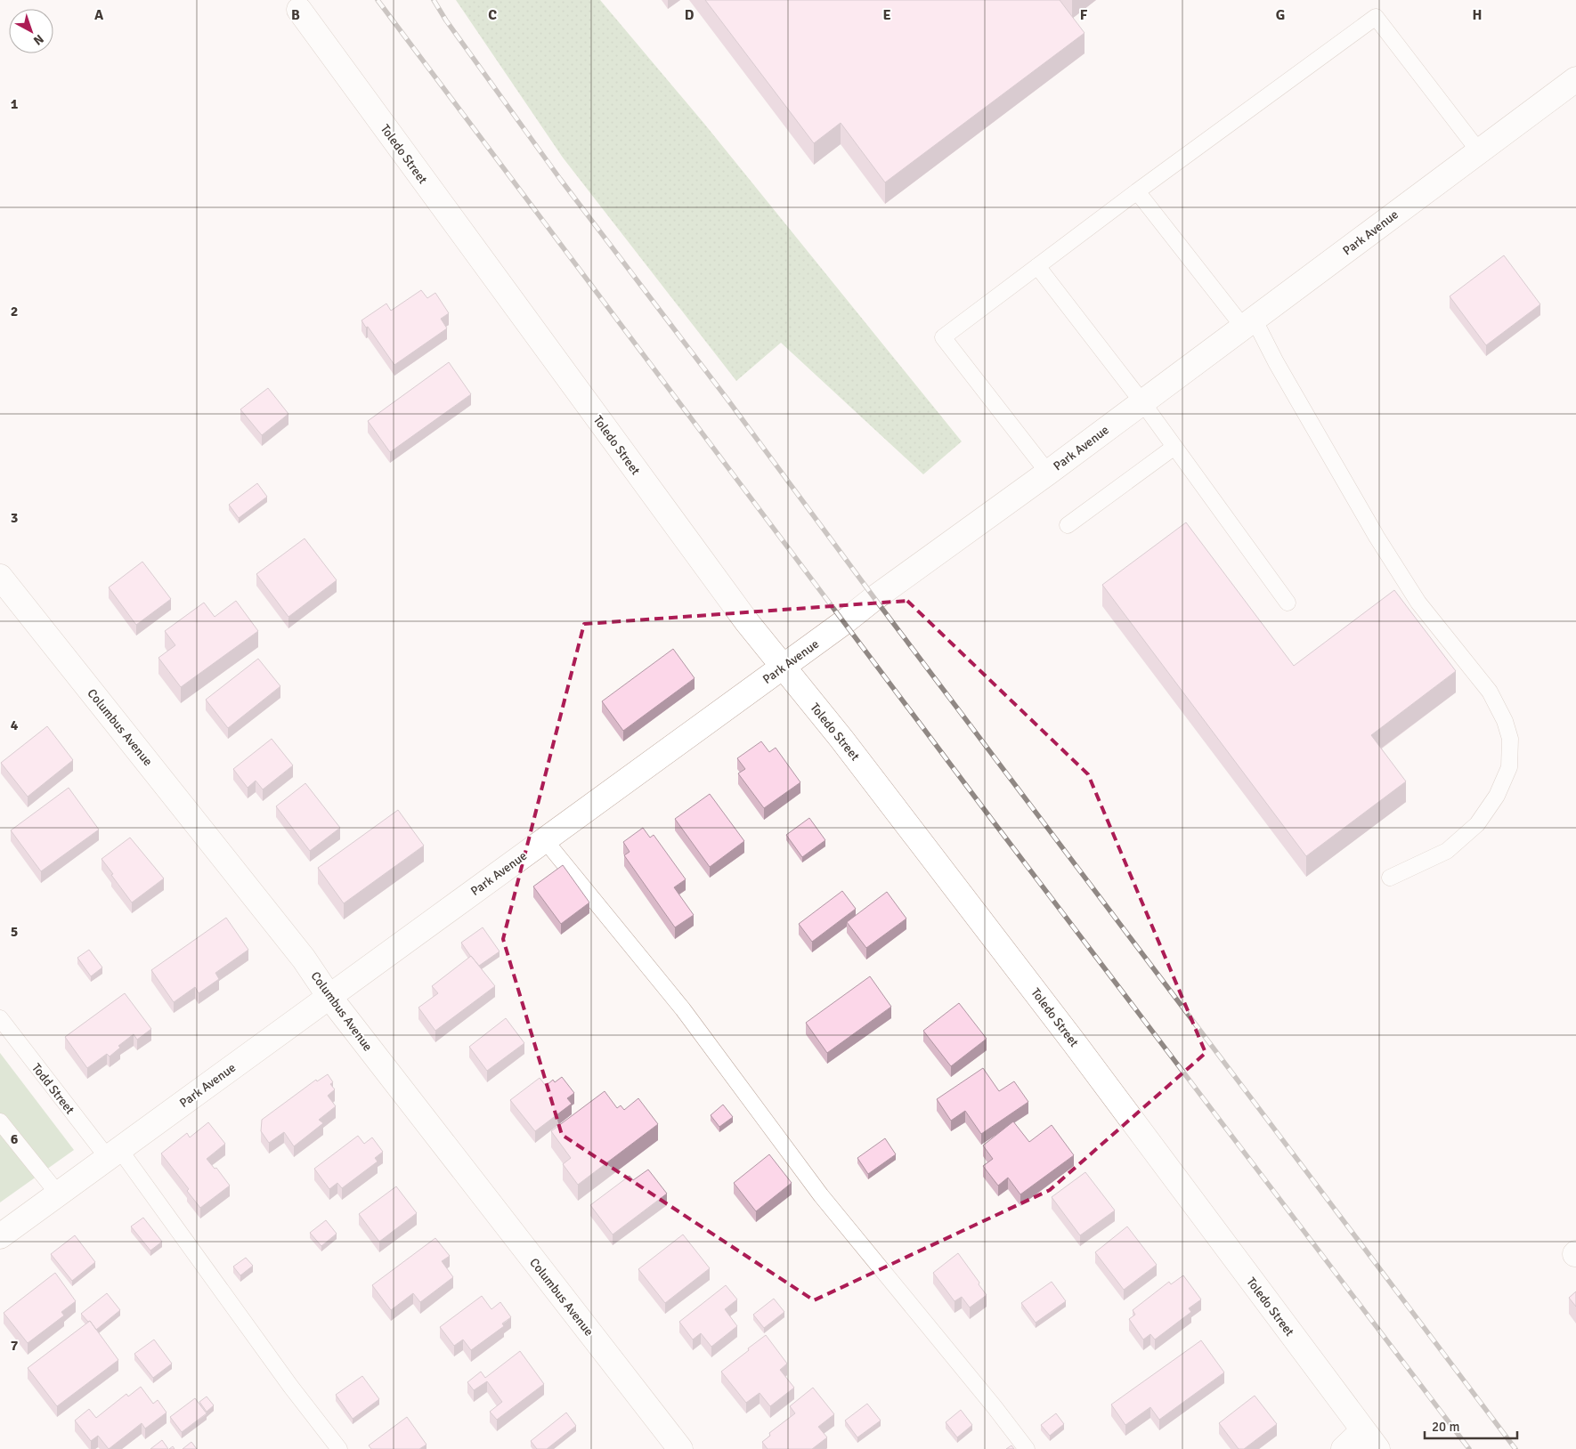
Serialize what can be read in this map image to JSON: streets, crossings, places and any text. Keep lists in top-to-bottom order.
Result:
{
  "streets": {
    "street": ["Toledo Street", "Park Avenue", "Columbus Avenue"],
    "lane": ["Todd Street"]
  },
  "crossings": [
    ["Toledo Street", "Park Avenue"],
    ["Park Avenue", "Columbus Avenue"],
    ["Park Avenue", "Todd Street"]
  ],
  "scale_bar": "20 m",
  "north": "bottom right",
  "grid": {
    "columns": [
      "A",
      "B",
      "C",
      "D",
      "E",
      "F",
      "G",
      "H"
    ],
    "rows": [
      "1",
      "2",
      "3",
      "4",
      "5",
      "6",
      "7"
    ]
  }
}
